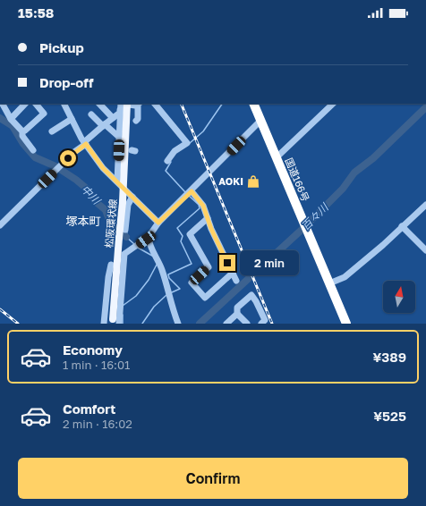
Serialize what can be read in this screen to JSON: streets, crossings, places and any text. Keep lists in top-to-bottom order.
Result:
{
  "streets": {
    "highway": ["国道166号"],
    "main road": ["松阪環状線"]
  },
  "districts": ["塚本町"],
  "water": ["中川", "百々川"],
  "places": {
    "shop": ["AOKI"]
  },
  "north": "top",
  "page": {
    "status": "15:58",
    "banner": ["Pickup", "Drop-off"],
    "bubble": "2 min",
    "list": [
      {
        "name": "Economy",
        "note": "1 min · 16:01",
        "value": "¥389"
      },
      {
        "name": "Comfort",
        "note": "2 min · 16:02",
        "value": "¥525"
      }
    ],
    "buttons": "Confirm"
  }
}
